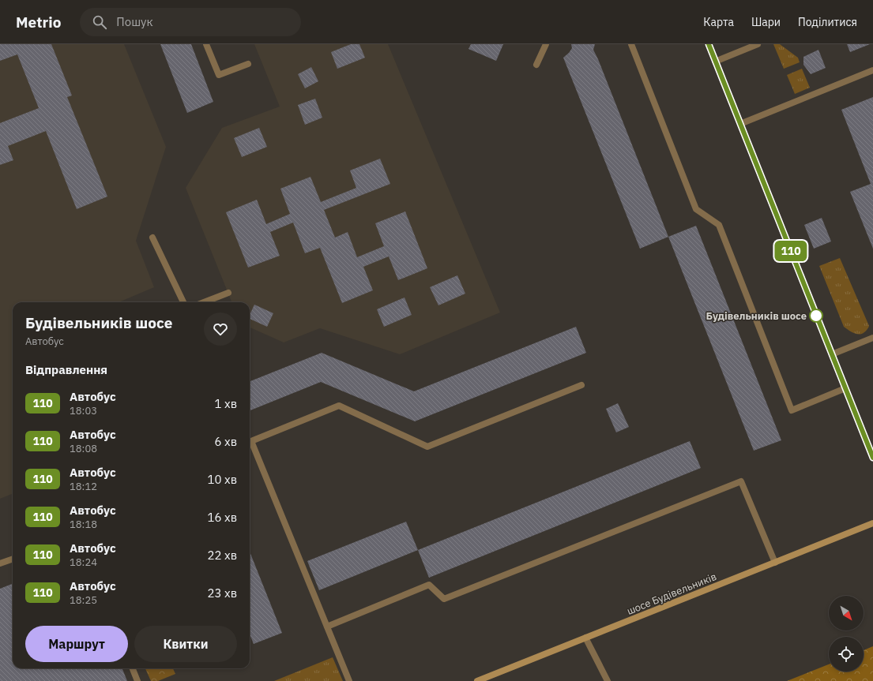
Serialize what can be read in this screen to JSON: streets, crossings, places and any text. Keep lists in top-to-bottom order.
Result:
{
  "streets": {
    "main road": ["шосе Будівельників"]
  },
  "places": ["Будівельників шосе"],
  "lines": ["bus line 110"],
  "north": "bottom right",
  "page": {
    "header": "Metrio",
    "search": "Пошук",
    "nav": ["Карта", "Шари", "Поділитися"],
    "on_map": "110",
    "heading": [
      ["Будівельників шосе", "Автобус"],
      "Відправлення"
    ],
    "list": [
      {
        "mark": "110",
        "name": "Автобус",
        "note": "18:03",
        "value": "1 хв"
      },
      {
        "mark": "110",
        "name": "Автобус",
        "note": "18:08",
        "value": "6 хв"
      },
      {
        "mark": "110",
        "name": "Автобус",
        "note": "18:12",
        "value": "10 хв"
      },
      {
        "mark": "110",
        "name": "Автобус",
        "note": "18:18",
        "value": "16 хв"
      },
      {
        "mark": "110",
        "name": "Автобус",
        "note": "18:24",
        "value": "22 хв"
      },
      {
        "mark": "110",
        "name": "Автобус",
        "note": "18:25",
        "value": "23 хв"
      }
    ],
    "buttons": ["Маршрут", "Квитки"]
  }
}
